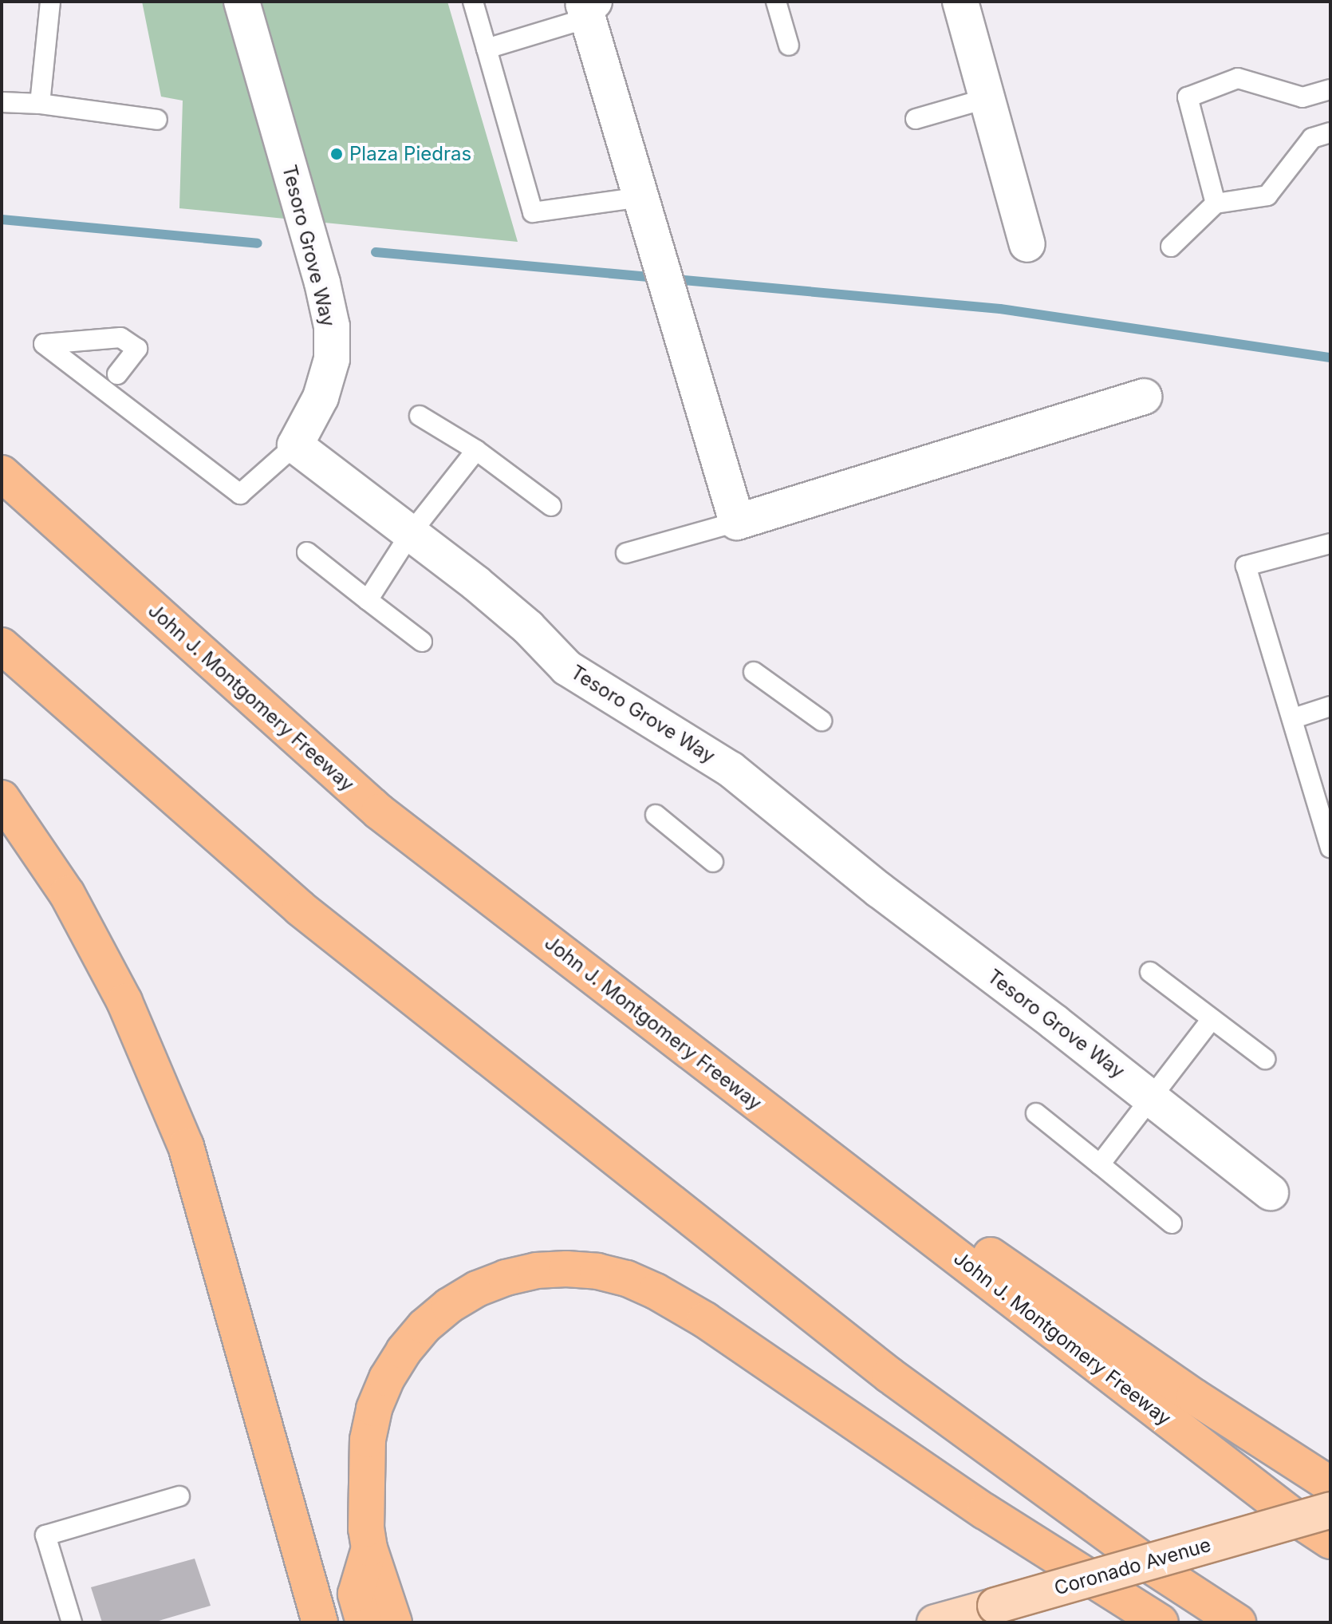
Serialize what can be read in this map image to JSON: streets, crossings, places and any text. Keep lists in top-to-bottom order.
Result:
{
  "streets": {
    "highway": ["John J. Montgomery Freeway"],
    "main road": ["Coronado Avenue"],
    "street": ["Tesoro Grove Way"]
  },
  "places": ["Plaza Piedras"]
}
